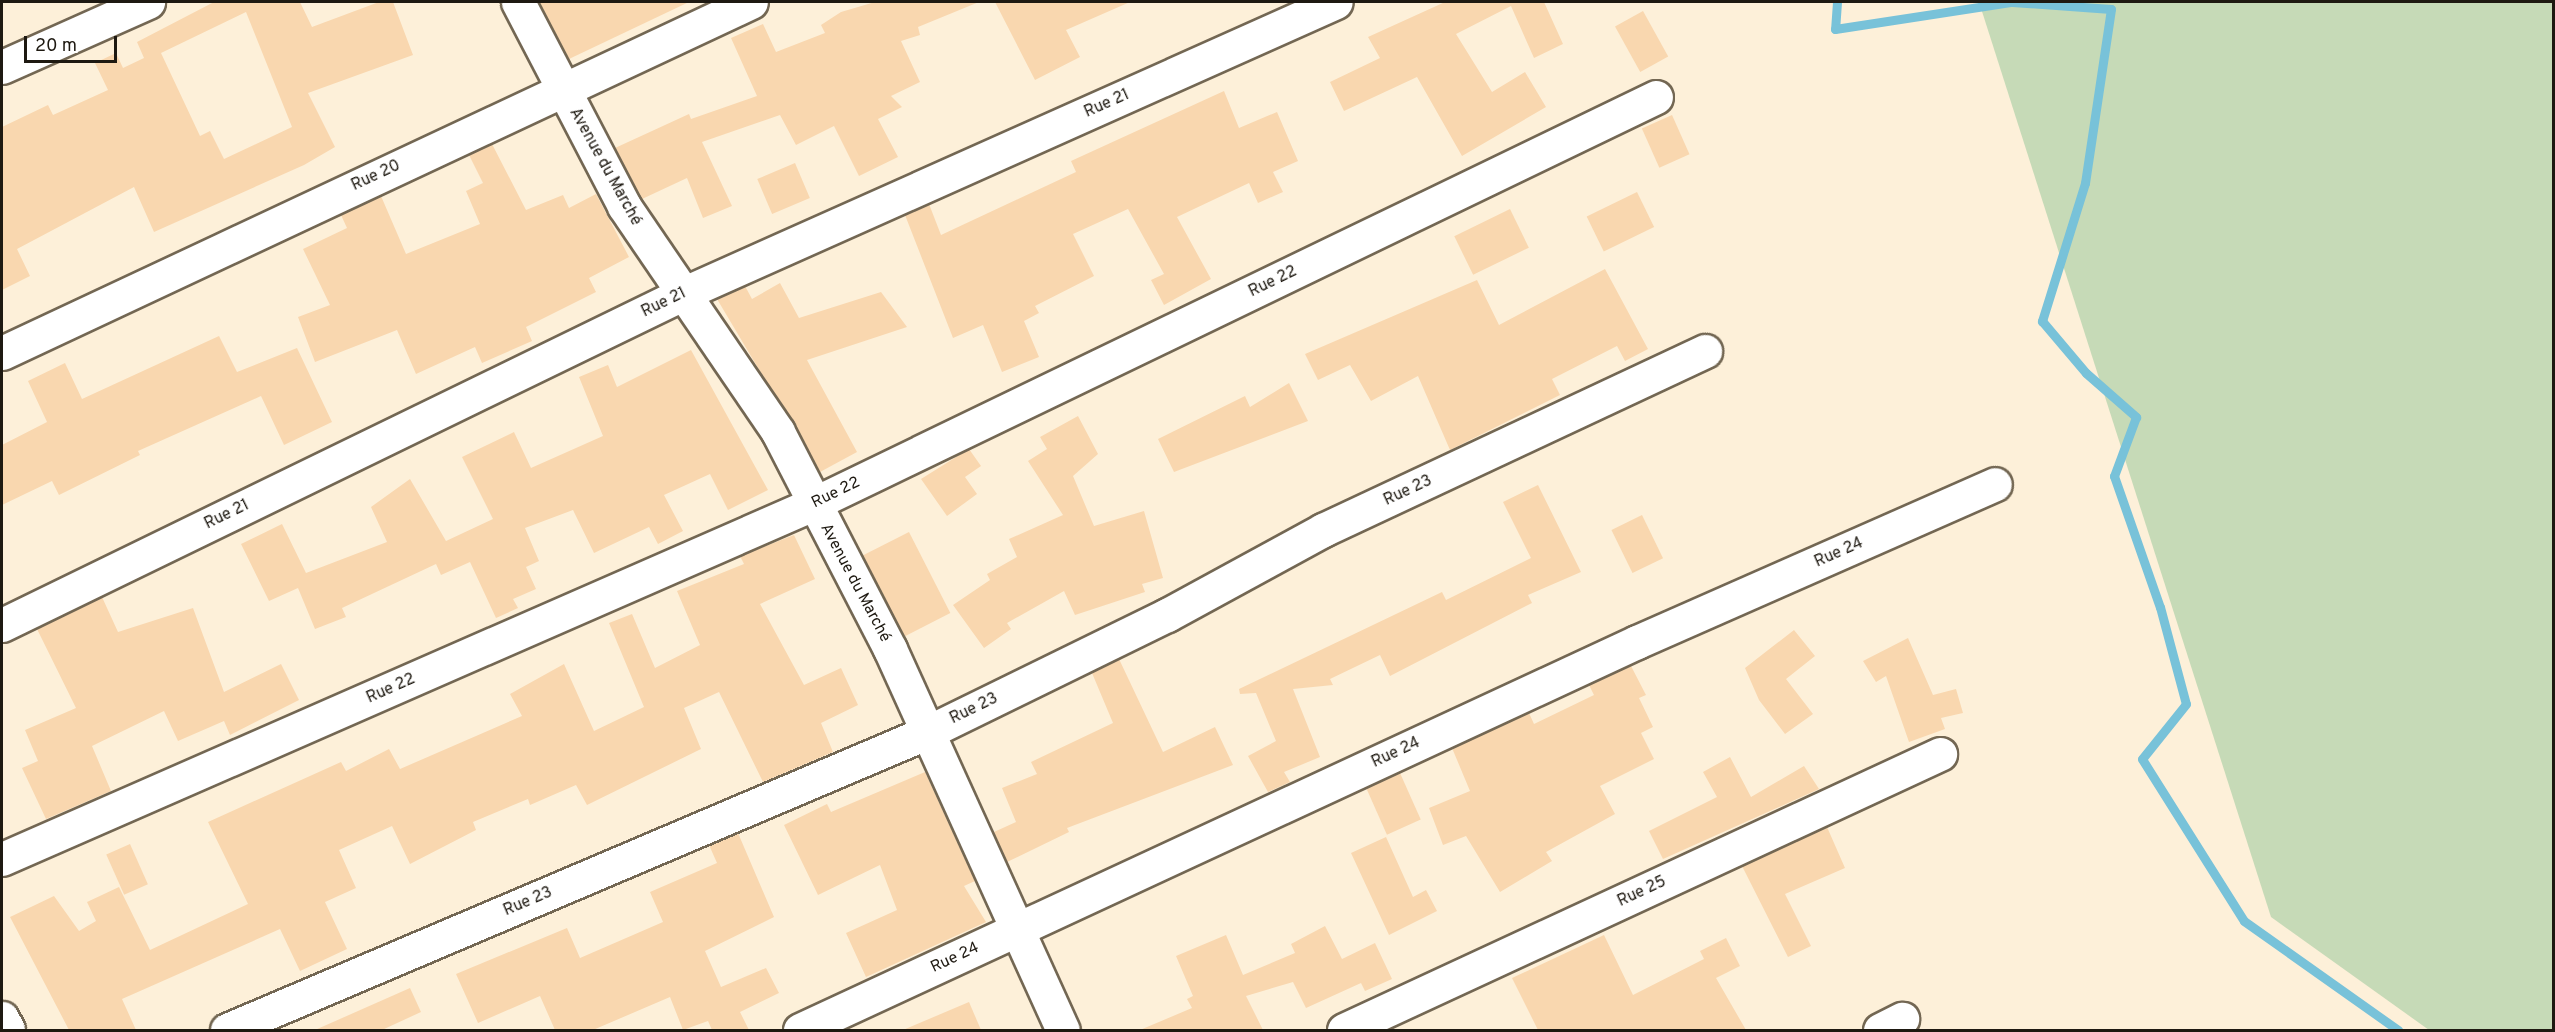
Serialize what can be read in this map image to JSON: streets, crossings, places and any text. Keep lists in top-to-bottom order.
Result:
{
  "streets": {
    "street": [
      "Rue 21",
      "Avenue du Marché",
      "Rue 20",
      "Rue 22",
      "Rue 23",
      "Rue 24",
      "Rue 25"
    ]
  },
  "crossings": [
    ["Rue 21", "Avenue du Marché"],
    ["Avenue du Marché", "Rue 20"],
    ["Avenue du Marché", "Rue 22"],
    ["Avenue du Marché", "Rue 23"],
    ["Avenue du Marché", "Rue 24"]
  ],
  "scale_bar": "20 m"
}
